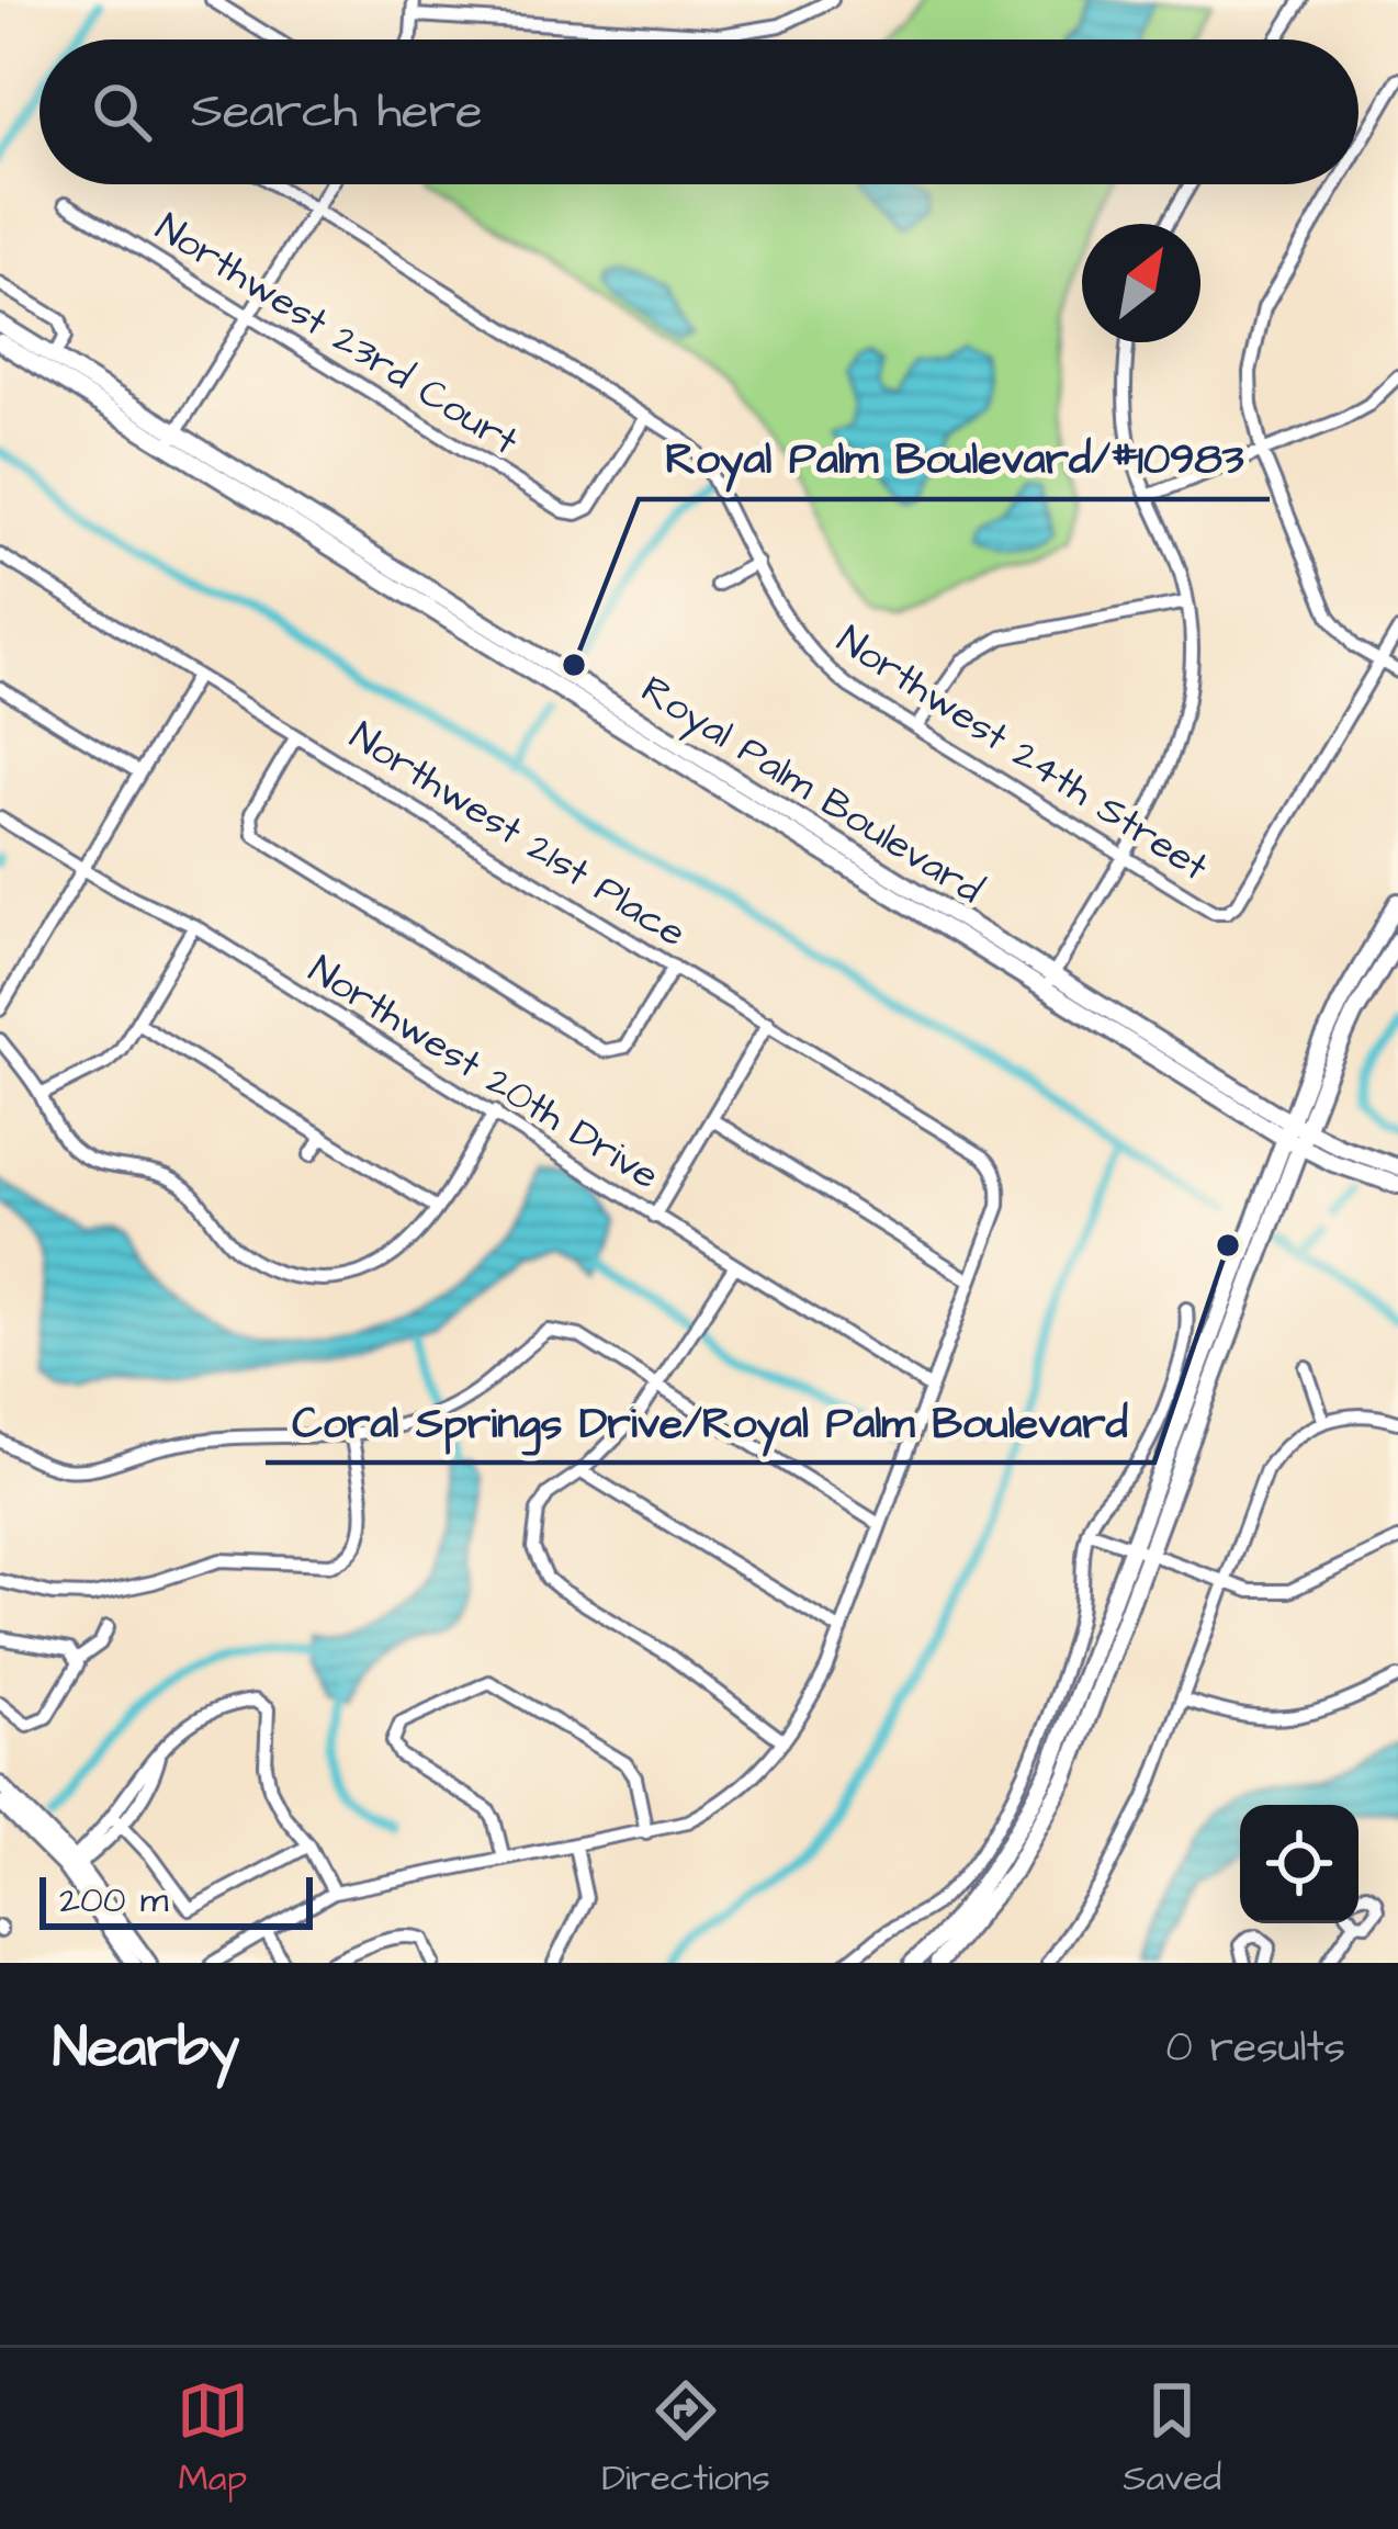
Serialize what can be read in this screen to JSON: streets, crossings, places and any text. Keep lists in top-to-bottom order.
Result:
{
  "streets": {
    "main road": ["Royal Palm Boulevard"],
    "street": [
      "Northwest 23rd Court",
      "Northwest 24th Street",
      "Northwest 21st Place",
      "Northwest 20th Drive"
    ]
  },
  "crossings": [
    ["Northwest 23rd Court", "Northwest 24th Street"]
  ],
  "places": ["Royal Palm Boulevard/#10983", "Coral Springs Drive/Royal Palm Boulevard"],
  "scale_bar": "200 m",
  "north": "top right",
  "page": {
    "search": "Search here",
    "scale": "200 m",
    "heading": ["Nearby", "0 results"],
    "nav": ["Map", "Directions", "Saved"]
  }
}
